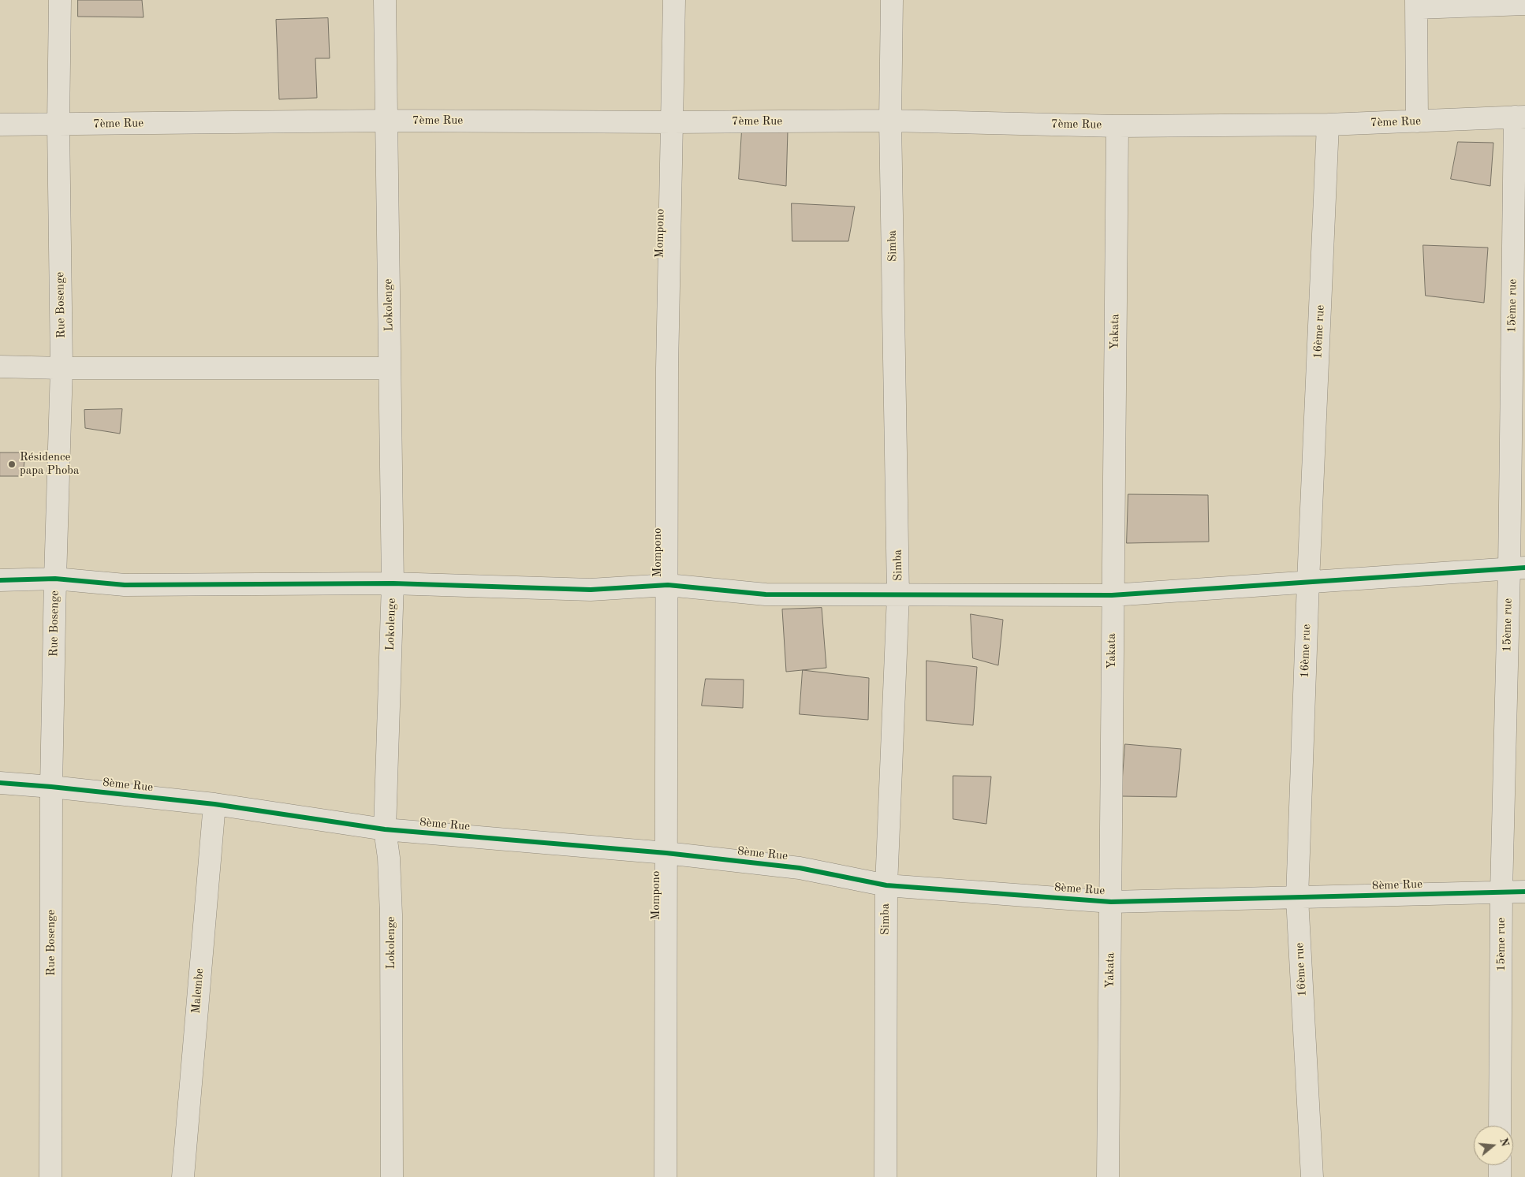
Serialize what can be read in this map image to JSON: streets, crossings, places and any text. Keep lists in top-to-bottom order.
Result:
{
  "streets": {
    "street": [
      "7ème Rue",
      "Mompono",
      "Simba",
      "Rue Bosenge",
      "Lokolenge",
      "15ème rue",
      "Yakata",
      "16ème rue",
      "8ème Rue",
      "Malembe"
    ]
  },
  "crossings": [
    ["7ème Rue", "Mompono"],
    ["7ème Rue", "Simba"],
    ["7ème Rue", "Rue Bosenge"],
    ["7ème Rue", "Lokolenge"],
    ["7ème Rue", "15ème rue"],
    ["7ème Rue", "Yakata"],
    ["7ème Rue", "16ème rue"],
    ["Mompono", "8ème Rue"],
    ["Simba", "8ème Rue"],
    ["Rue Bosenge", "8ème Rue"],
    ["Lokolenge", "8ème Rue"],
    ["15ème rue", "8ème Rue"],
    ["Yakata", "8ème Rue"],
    ["16ème rue", "8ème Rue"],
    ["8ème Rue", "Malembe"]
  ],
  "places": ["Résidence papa Phoba"],
  "north": "right"
}
